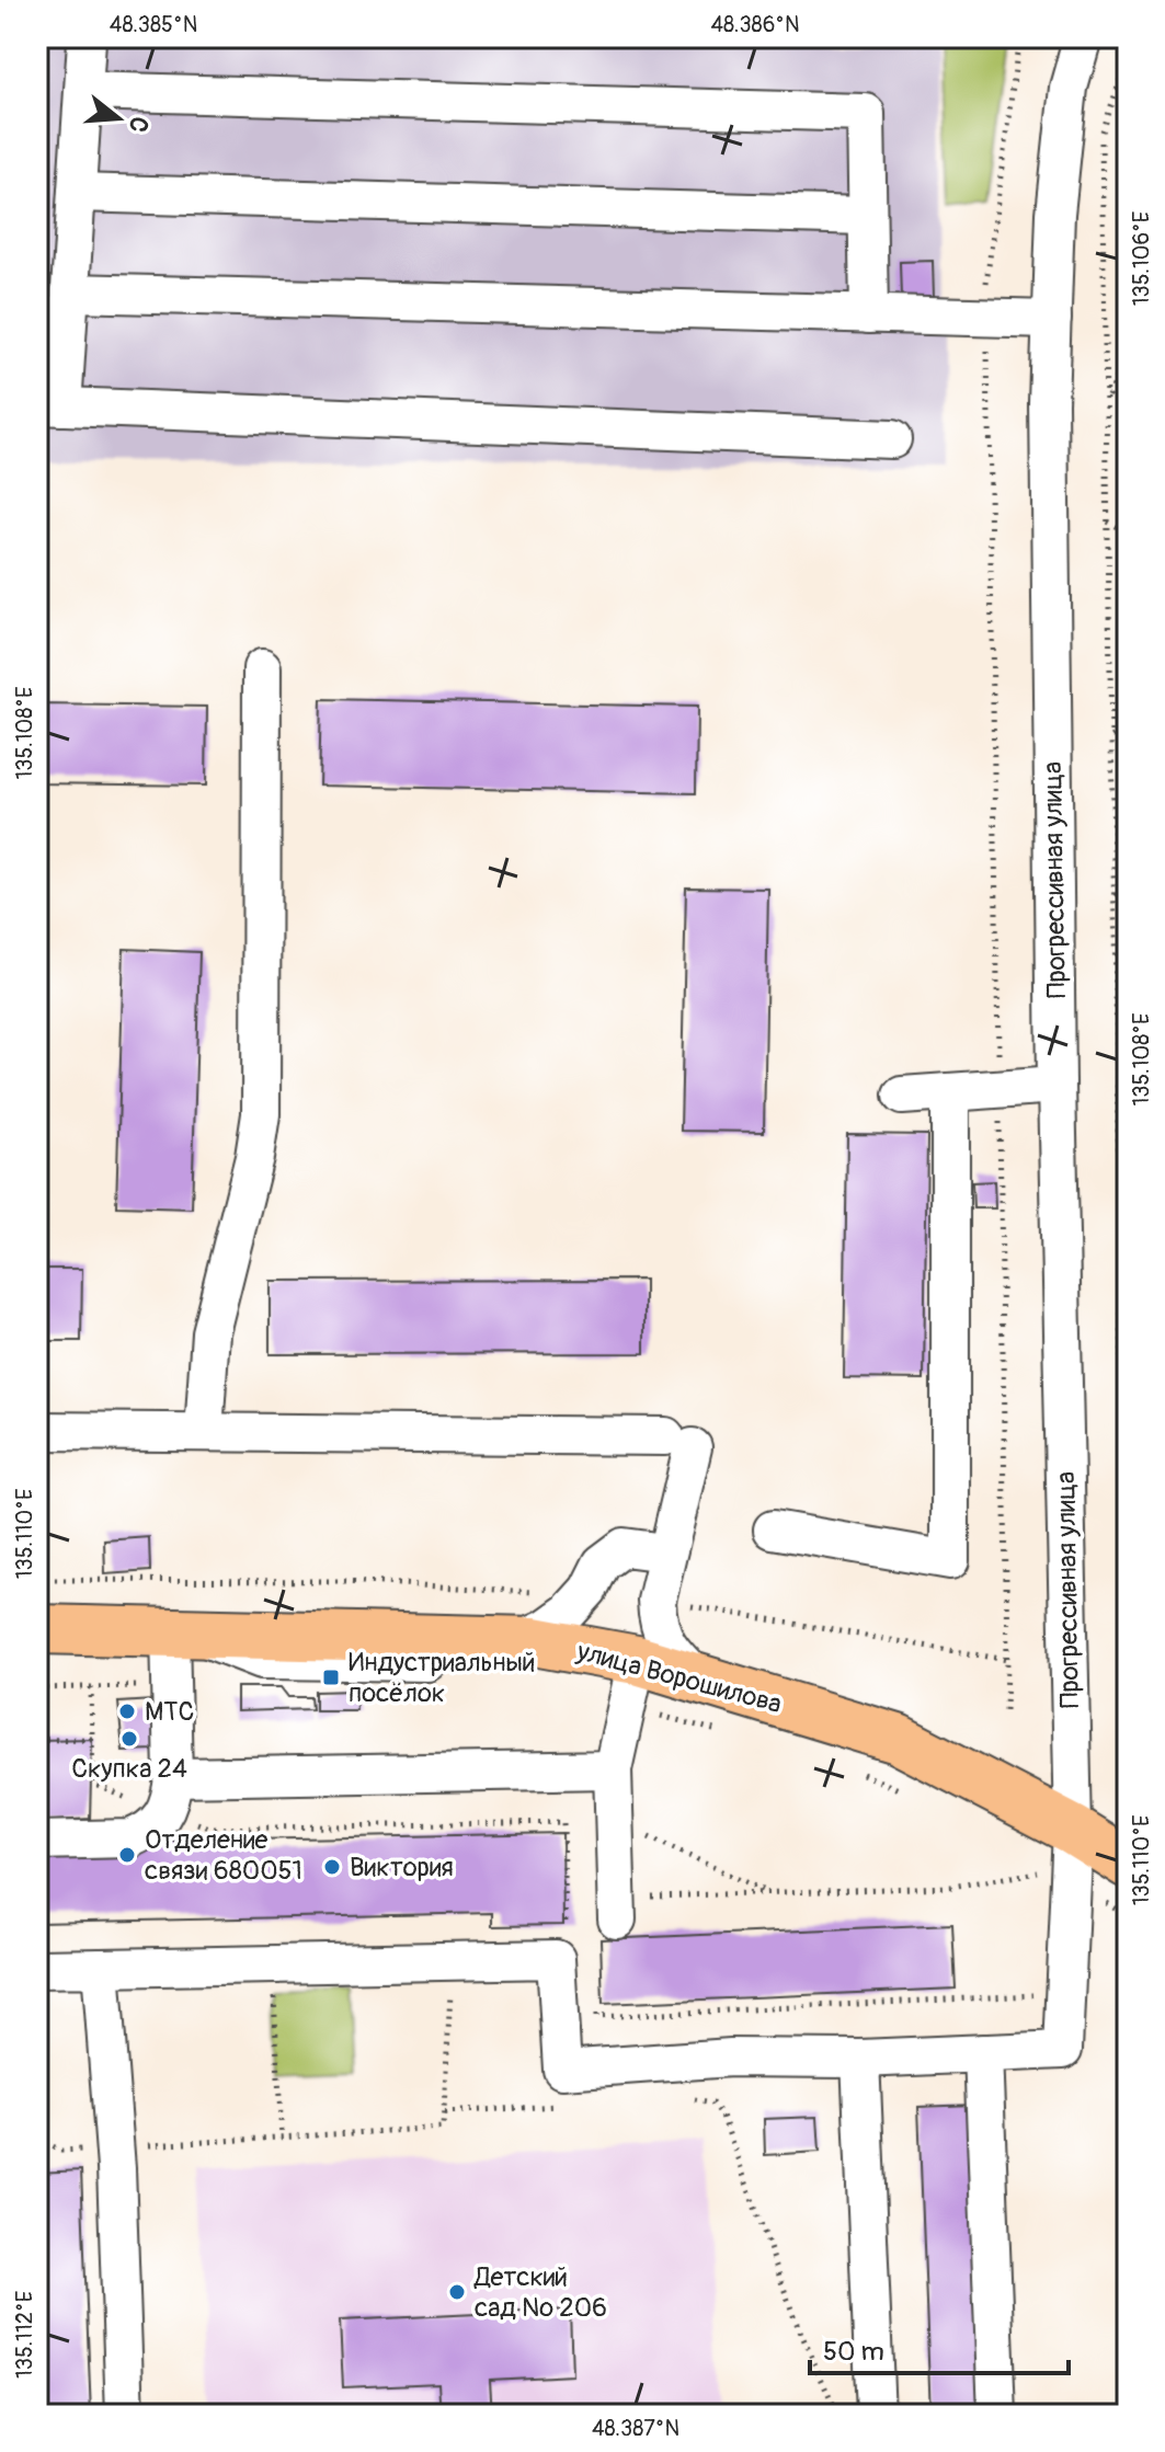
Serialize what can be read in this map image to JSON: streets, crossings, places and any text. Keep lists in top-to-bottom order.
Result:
{
  "streets": {
    "main road": ["улица Ворошилова"],
    "street": ["Прогрессивная улица"]
  },
  "crossings": [
    ["Прогрессивная улица", "улица Ворошилова"]
  ],
  "places": {
    "transit": ["Индустриальный посёлок"],
    "other": [
      "МТС",
      "Скупка 24",
      "Отделение связи 680051",
      "Виктория",
      "Детский сад № 206"
    ]
  },
  "scale_bar": "50 m",
  "north": "right",
  "coordinates": [
    "48.385°N",
    "48.386°N",
    "135.106°E",
    "135.108°E",
    "135.110°E",
    "135.112°E",
    "48.387°N"
  ]
}
